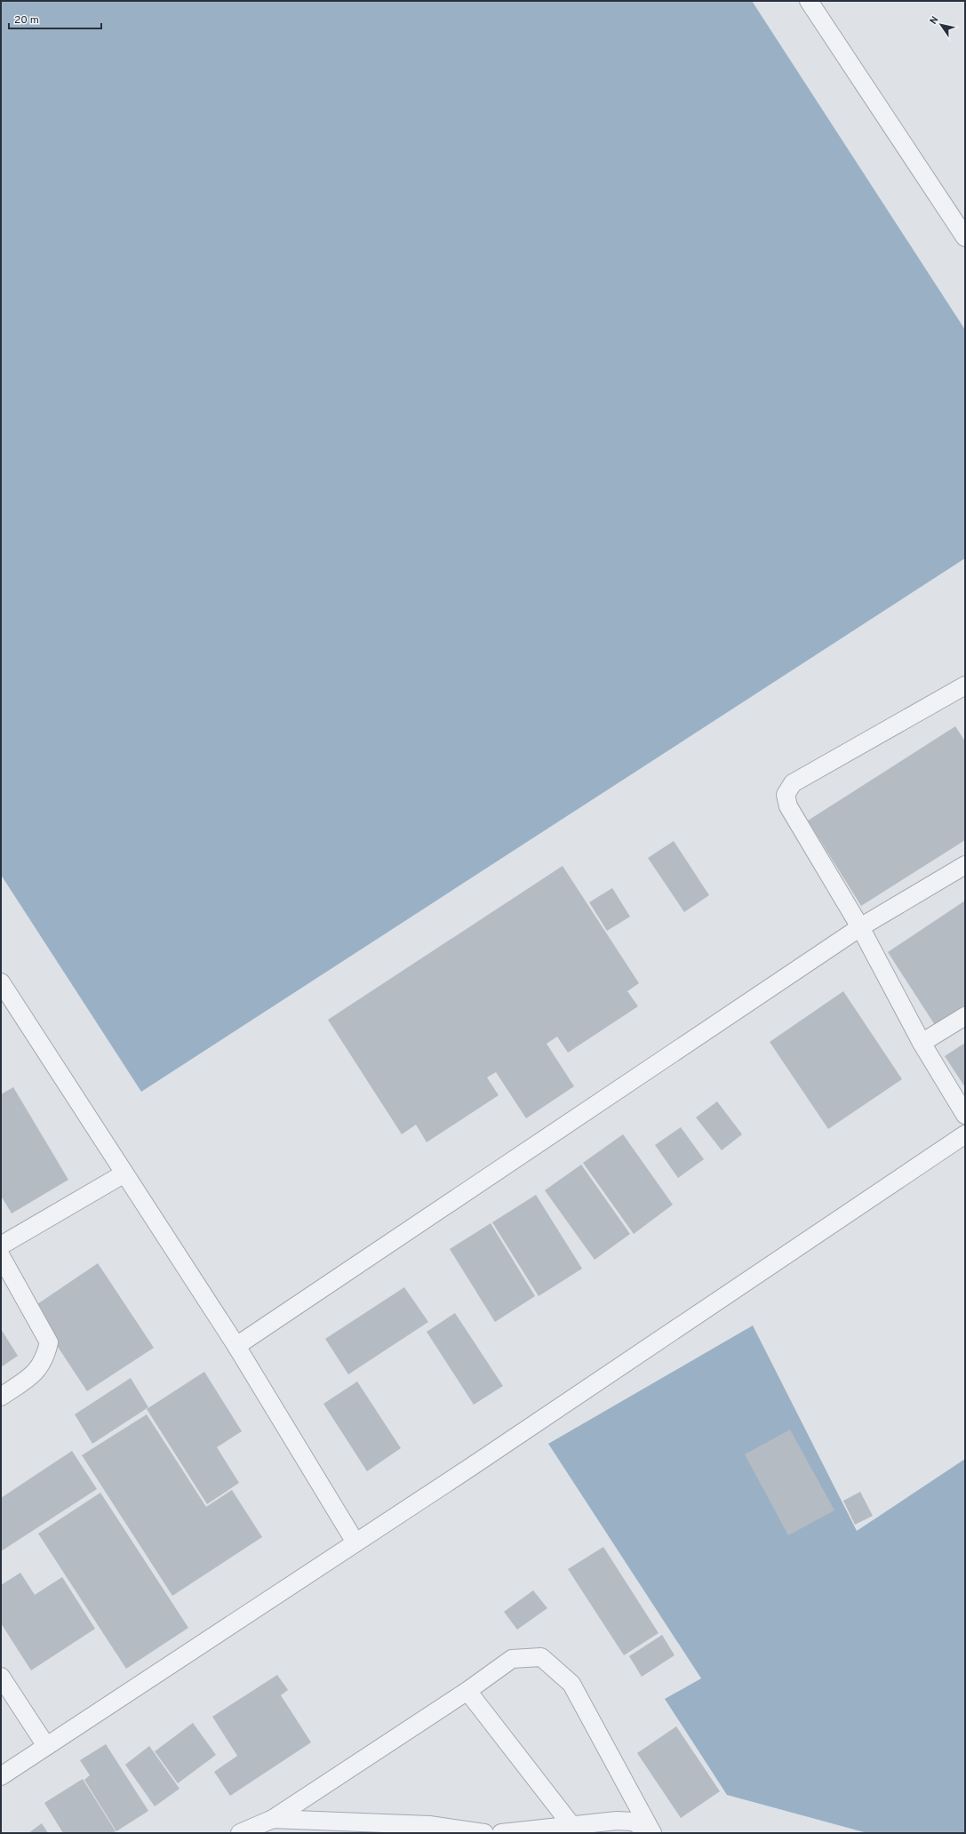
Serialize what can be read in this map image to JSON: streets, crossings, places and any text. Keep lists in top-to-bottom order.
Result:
{
  "scale_bar": "20 m",
  "north": "top left"
}
